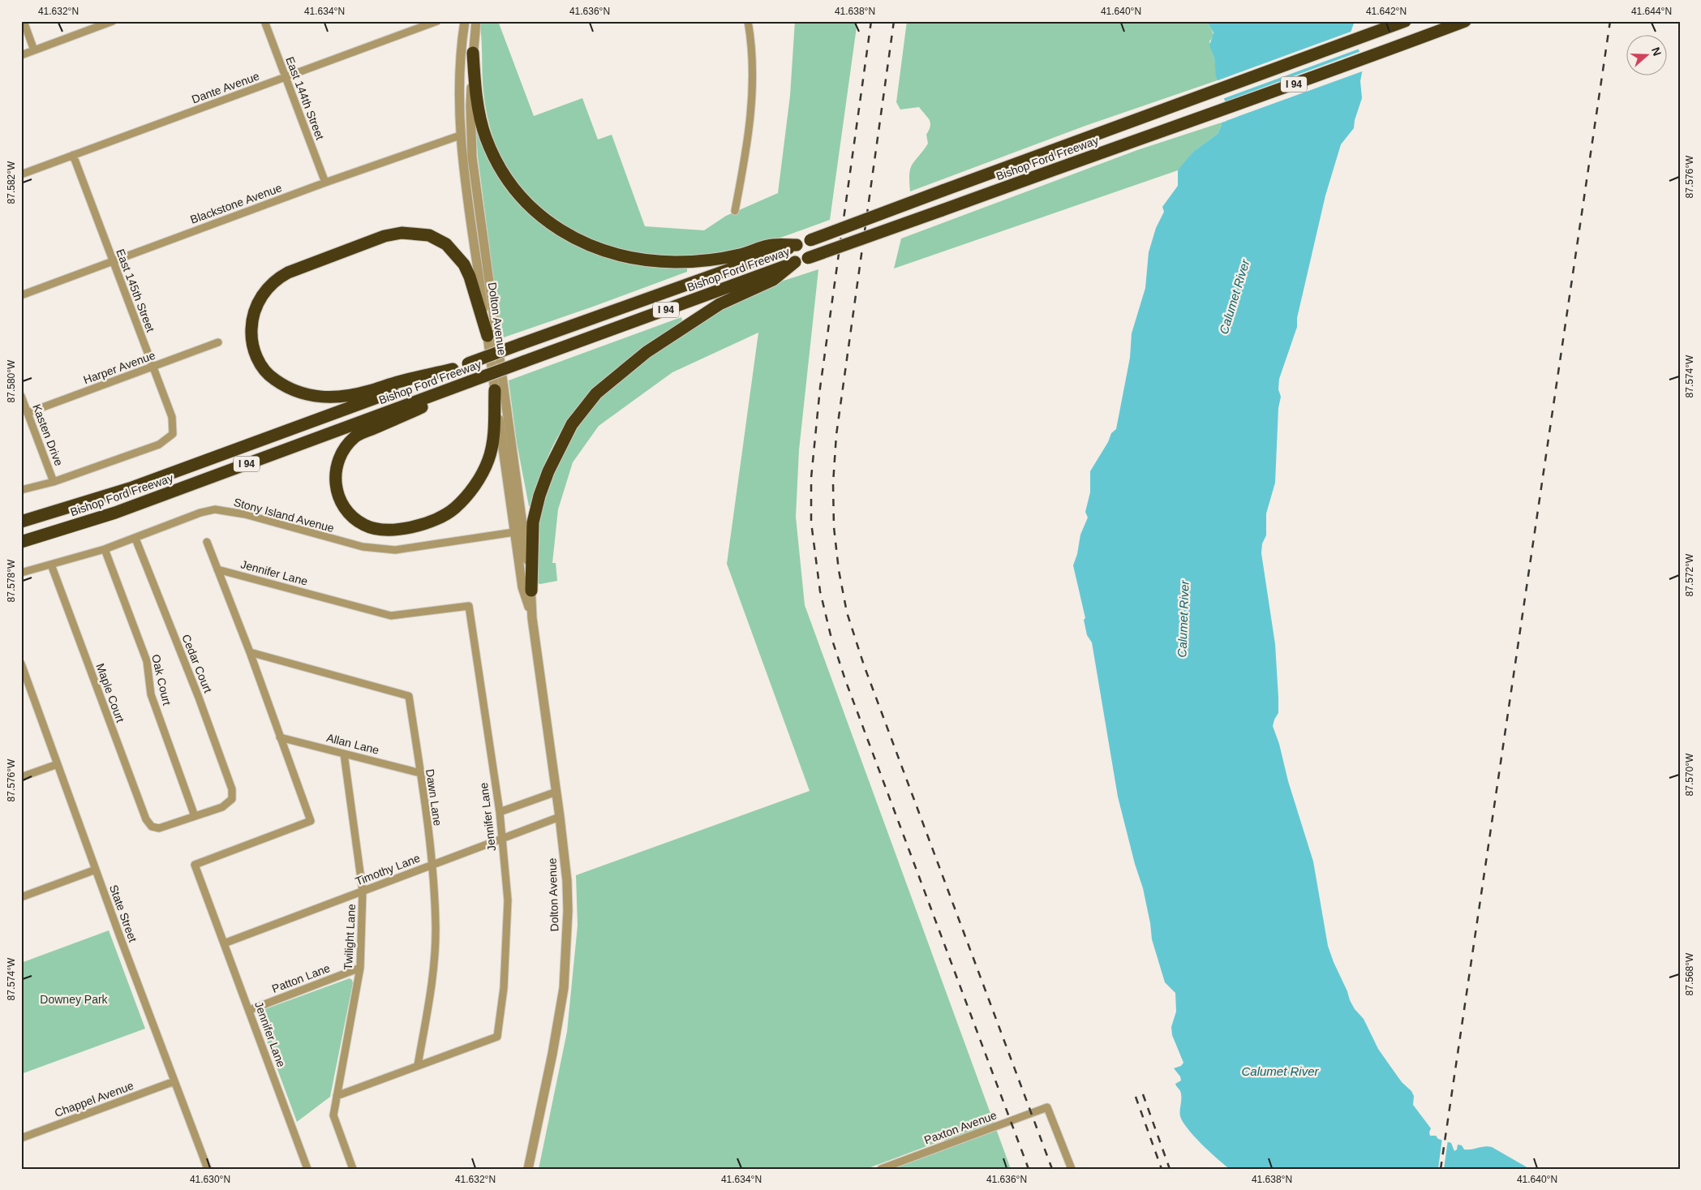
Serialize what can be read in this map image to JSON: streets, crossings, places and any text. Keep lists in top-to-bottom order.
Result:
{
  "streets": {
    "highway": ["I 94", "Bishop Ford Freeway"],
    "street": [
      "Dante Avenue",
      "East 144th Street",
      "Blackstone Avenue",
      "East 145th Street",
      "Dolton Avenue",
      "Harper Avenue",
      "Kasten Drive",
      "Stony Island Avenue",
      "Jennifer Lane",
      "Cedar Court",
      "Oak Court",
      "Maple Court",
      "Allan Lane",
      "Dawn Lane",
      "Timothy Lane",
      "State Street",
      "Twilight Lane",
      "Patton Lane",
      "Chappel Avenue",
      "Paxton Avenue"
    ]
  },
  "crossings": [
    ["Dante Avenue", "East 144th Street"],
    ["Dante Avenue", "East 145th Street"],
    ["East 144th Street", "Blackstone Avenue"],
    ["Blackstone Avenue", "East 145th Street"],
    ["Blackstone Avenue", "Dolton Avenue"],
    ["East 145th Street", "Harper Avenue"],
    ["East 145th Street", "Kasten Drive"],
    ["Dolton Avenue", "Stony Island Avenue"],
    ["Dolton Avenue", "Timothy Lane"],
    ["Harper Avenue", "Kasten Drive"],
    ["Stony Island Avenue", "Cedar Court"],
    ["Stony Island Avenue", "Oak Court"],
    ["Stony Island Avenue", "Maple Court"],
    ["Jennifer Lane", "Allan Lane"],
    ["Jennifer Lane", "Dawn Lane"],
    ["Jennifer Lane", "Timothy Lane"],
    ["Jennifer Lane", "Twilight Lane"],
    ["Jennifer Lane", "Patton Lane"],
    ["Cedar Court", "Oak Court"],
    ["Cedar Court", "Maple Court"],
    ["Oak Court", "Maple Court"],
    ["Allan Lane", "Dawn Lane"],
    ["Allan Lane", "Twilight Lane"],
    ["Dawn Lane", "Timothy Lane"],
    ["Timothy Lane", "Twilight Lane"],
    ["State Street", "Chappel Avenue"],
    ["Twilight Lane", "Patton Lane"]
  ],
  "water": ["Calumet River"],
  "parks": ["Downey Park"],
  "north": "right",
  "coordinates": [
    "41.632°N",
    "41.634°N",
    "41.636°N",
    "41.638°N",
    "41.640°N",
    "41.642°N",
    "41.644°N",
    "87.576°W",
    "87.582°W",
    "87.574°W",
    "87.580°W",
    "87.572°W",
    "87.578°W",
    "87.570°W",
    "87.568°W",
    "41.630°N"
  ]
}
